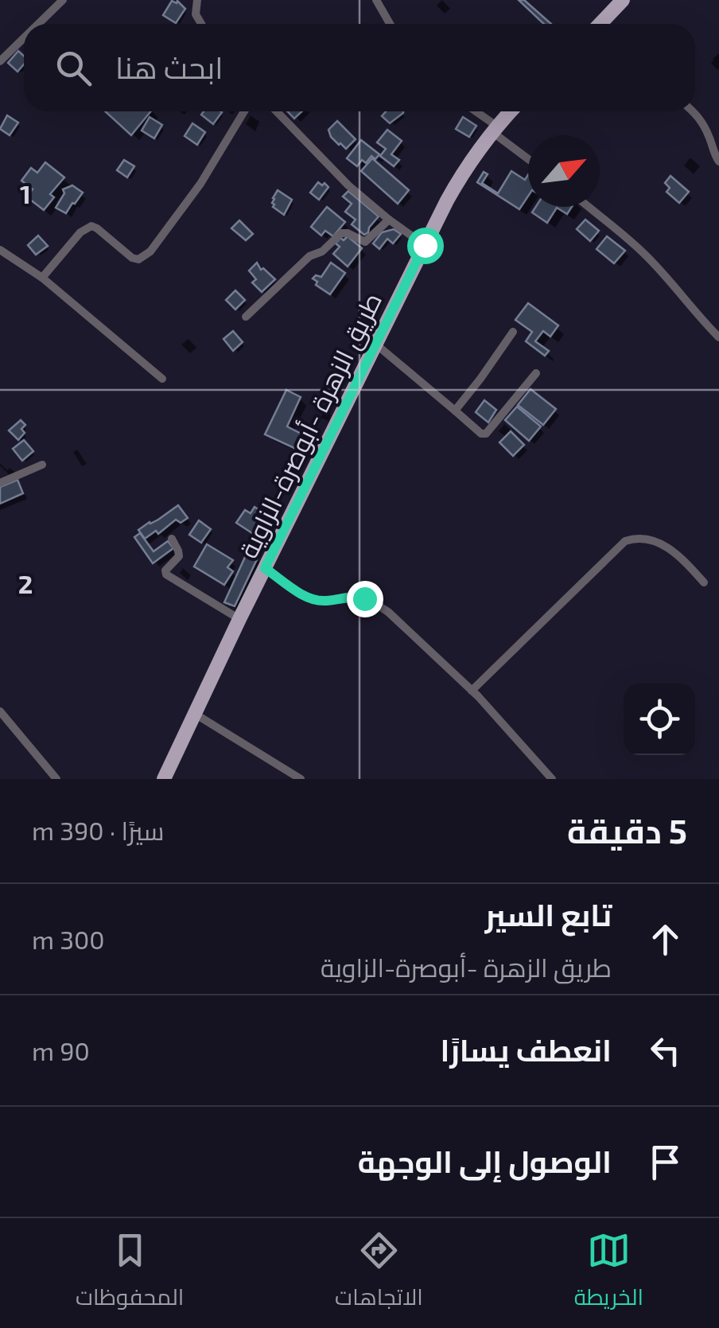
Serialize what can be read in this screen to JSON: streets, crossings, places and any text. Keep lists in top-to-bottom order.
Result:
{
  "streets": {
    "main road": ["طريق الزهرة -أبوصرة-الزاوية"]
  },
  "north": "top right",
  "page": {
    "search": "ابحث هنا",
    "heading": ["5 دقيقة", "سيرًا · 390 m"],
    "list": [
      ["تابع السير", "طريق الزهرة -أبوصرة-الزاوية", "300 m"],
      ["انعطف يسارًا", "90 m"],
      "الوصول إلى الوجهة"
    ],
    "nav": ["الخريطة", "الاتجاهات", "المحفوظات"]
  },
  "grid": {
    "rows": ["1", "2"]
  }
}
